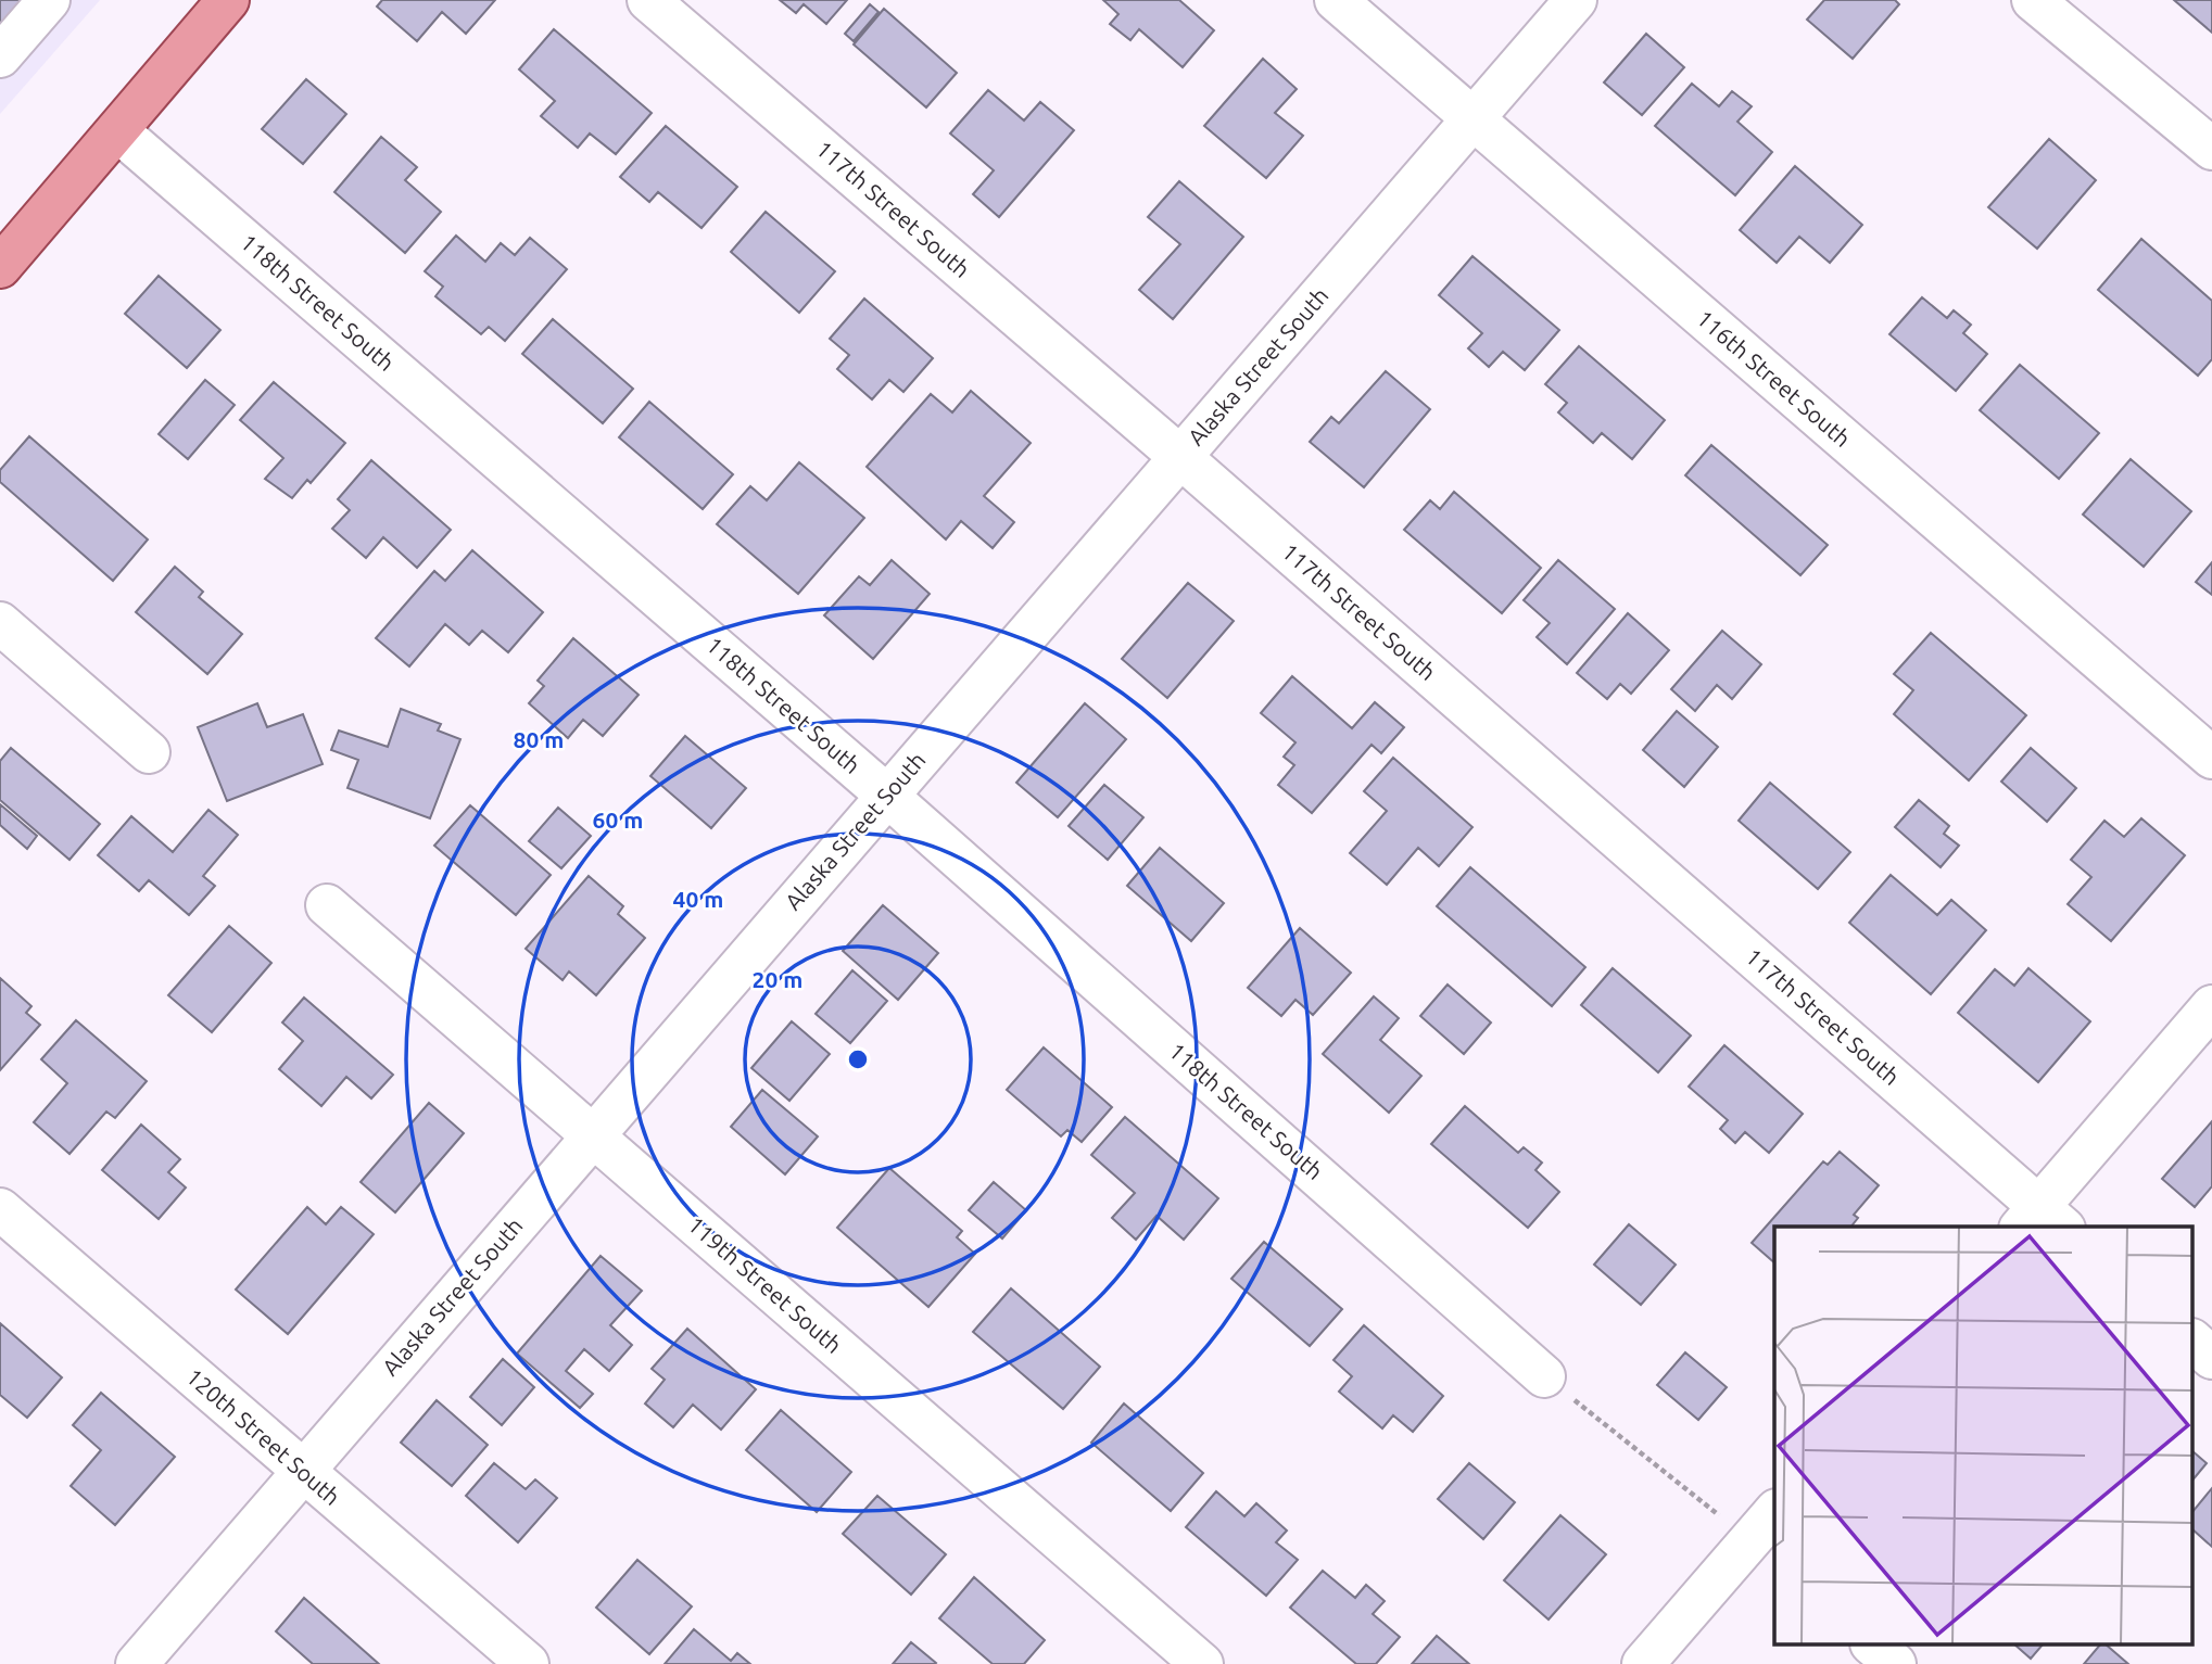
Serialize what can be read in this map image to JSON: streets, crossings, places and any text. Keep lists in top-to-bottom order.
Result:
{
  "streets": {
    "street": [
      "117th Street South",
      "118th Street South",
      "Alaska Street South",
      "116th Street South",
      "119th Street South",
      "120th Street South"
    ]
  },
  "crossings": [
    ["117th Street South", "Alaska Street South"],
    ["118th Street South", "Alaska Street South"],
    ["Alaska Street South", "116th Street South"],
    ["Alaska Street South", "119th Street South"],
    ["Alaska Street South", "120th Street South"]
  ],
  "rings": [
    "80 m",
    "60 m",
    "40 m",
    "20 m"
  ]
}
